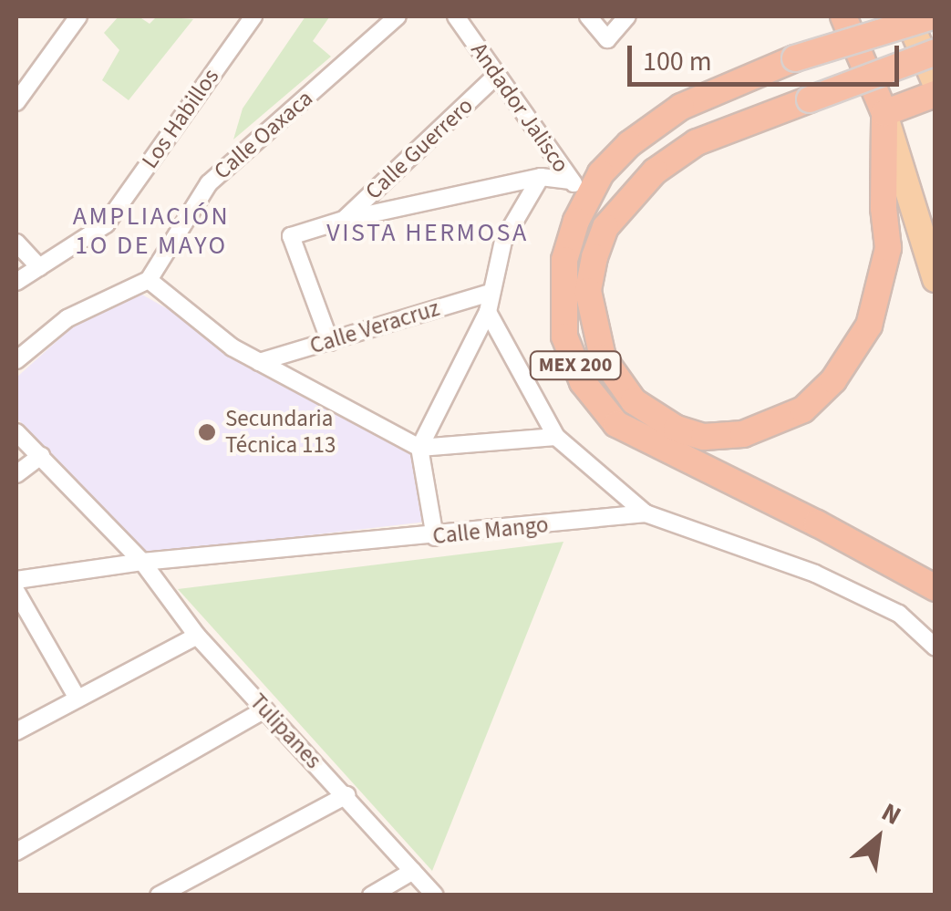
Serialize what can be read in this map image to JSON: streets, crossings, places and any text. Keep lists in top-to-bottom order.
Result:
{
  "streets": {
    "highway": ["MEX 200"],
    "street": [
      "Andador Jalisco",
      "Los Habillos",
      "Calle Oaxaca",
      "Calle Guerrero",
      "Calle Veracruz",
      "Calle Mango",
      "Tulipanes"
    ]
  },
  "crossings": [
    ["Andador Jalisco", "Calle Guerrero"],
    ["Andador Jalisco", "MEX 200"],
    ["Calle Guerrero", "Calle Veracruz"],
    ["Calle Mango", "Tulipanes"]
  ],
  "districts": ["AMPLIACIÓN 1O DE MAYO", "VISTA HERMOSA"],
  "places": ["Secundaria Técnica 113"],
  "scale_bar": "100 m",
  "north": "top right"
}
